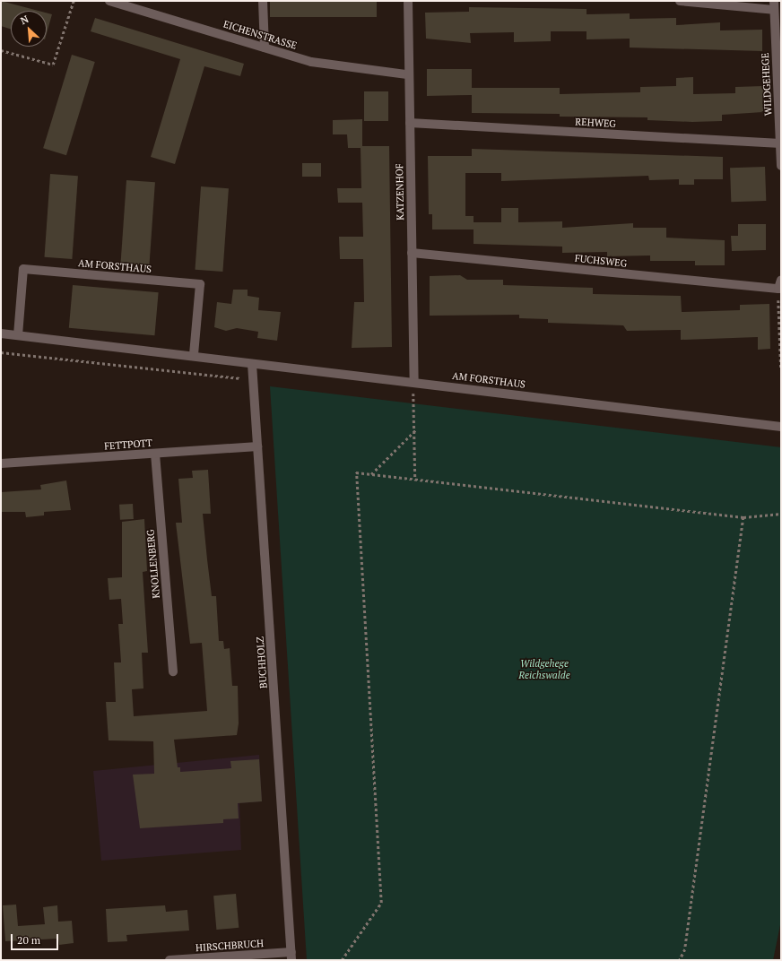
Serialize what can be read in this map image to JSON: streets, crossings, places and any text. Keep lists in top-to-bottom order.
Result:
{
  "streets": {
    "street": [
      "EICHENSTRASSE",
      "WILDGEHEGE",
      "REHWEG",
      "KATZENHOF",
      "FUCHSWEG",
      "AM FORSTHAUS",
      "FETTPOTT",
      "KNOLLENBERG",
      "BUCHHOLZ",
      "HIRSCHBRUCH"
    ]
  },
  "crossings": [
    ["EICHENSTRASSE", "KATZENHOF"],
    ["WILDGEHEGE", "REHWEG"],
    ["REHWEG", "KATZENHOF"],
    ["KATZENHOF", "FUCHSWEG"],
    ["KATZENHOF", "AM FORSTHAUS"],
    ["AM FORSTHAUS", "BUCHHOLZ"],
    ["FETTPOTT", "KNOLLENBERG"],
    ["FETTPOTT", "BUCHHOLZ"],
    ["BUCHHOLZ", "HIRSCHBRUCH"]
  ],
  "parks": ["Wildgehege Reichswalde"],
  "scale_bar": "20 m",
  "north": "top left"
}
